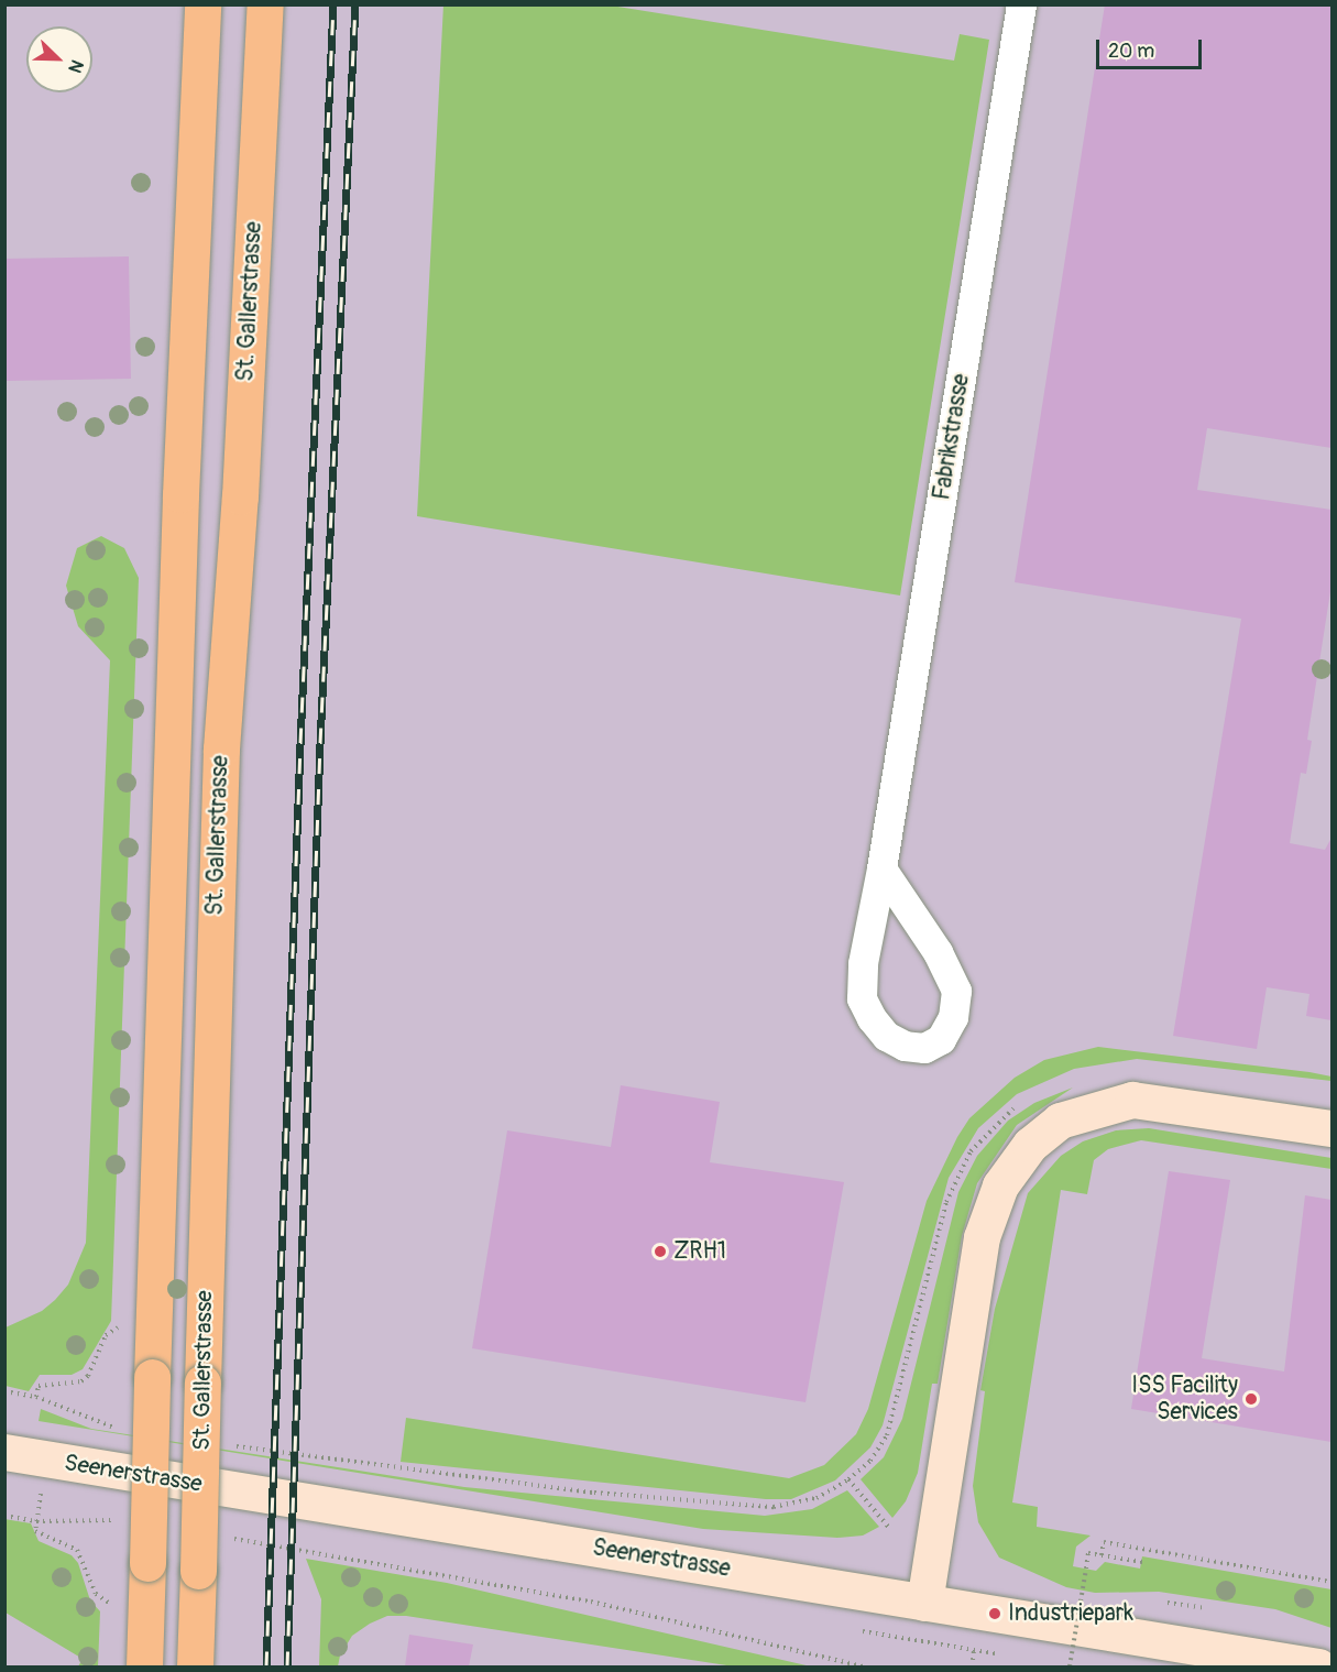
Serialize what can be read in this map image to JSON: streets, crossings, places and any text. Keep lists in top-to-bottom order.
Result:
{
  "streets": {
    "main road": ["St. Gallerstrasse", "Seenerstrasse"],
    "street": ["Fabrikstrasse"]
  },
  "places": ["ZRH1", "ISS Facility Services", "Industriepark"],
  "scale_bar": "20 m",
  "north": "bottom right"
}
